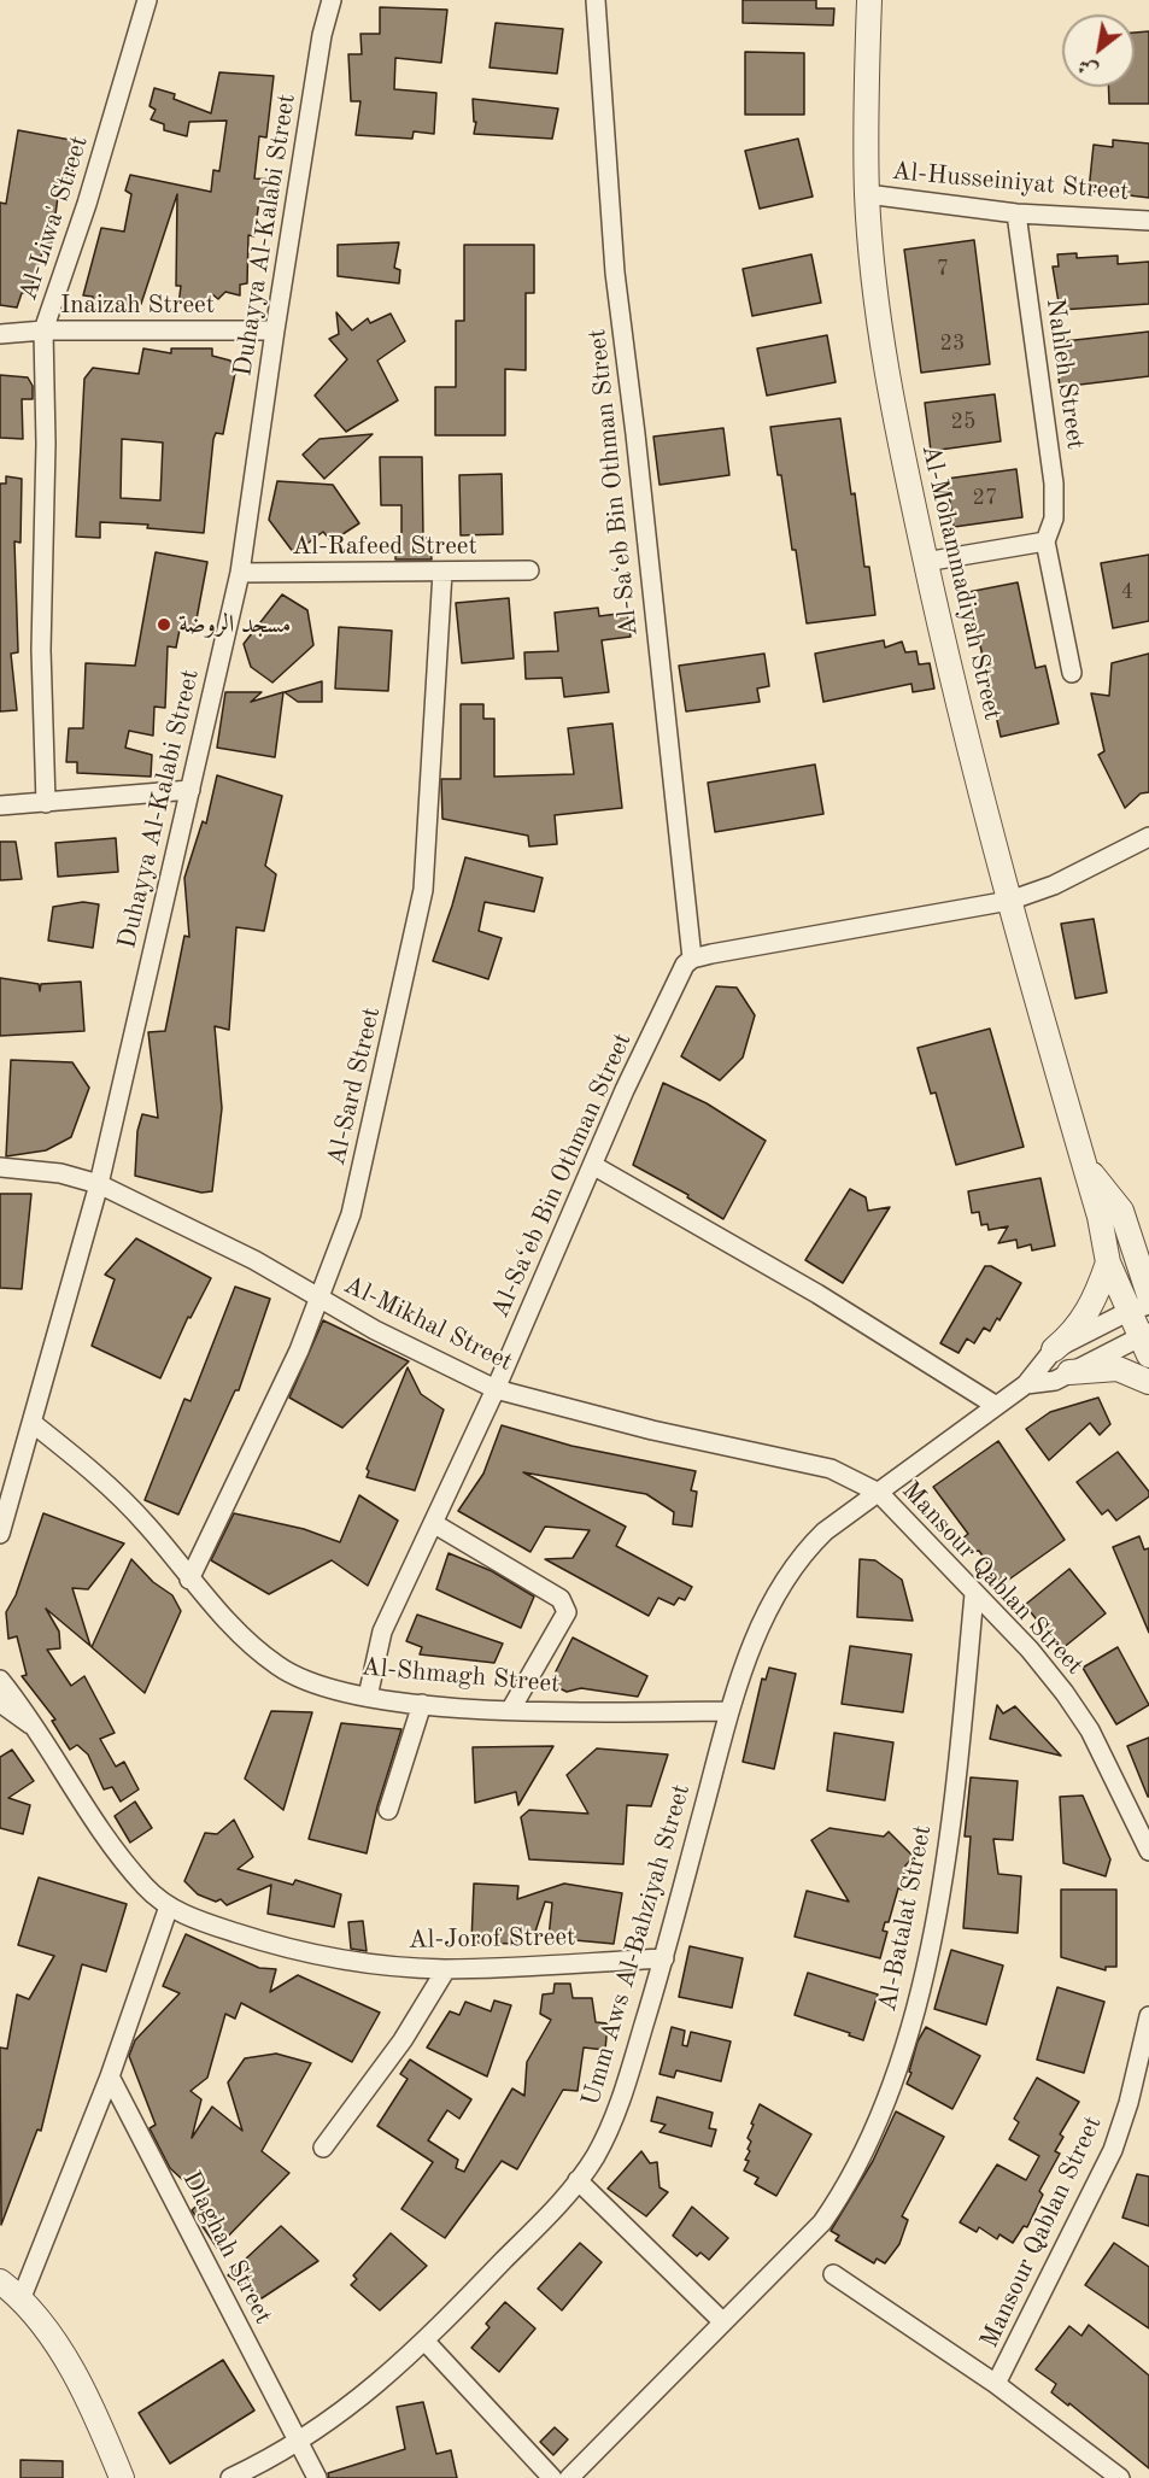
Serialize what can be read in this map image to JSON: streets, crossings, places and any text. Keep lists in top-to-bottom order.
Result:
{
  "streets": {
    "street": [
      "Al-Husseiniyat Street",
      "Al-Liwa' Street",
      "Duhayya Al-Kalabi Street",
      "Inaizah Street",
      "Nahleh Street",
      "Al-Sa‘eb Bin Othman Street",
      "Al-Rafeed Street",
      "Al-Mohammadiyah Street",
      "Al-Sard Street",
      "Al-Mikhal Street",
      "Mansour Qablan Street",
      "Al-Shmagh Street",
      "Al-Batalat Street",
      "Al-Jorof Street",
      "Umm Aws Al-Bahziyah Street",
      "Dlaghah Street"
    ]
  },
  "crossings": [
    ["Al-Husseiniyat Street", "Nahleh Street"],
    ["Al-Husseiniyat Street", "Al-Mohammadiyah Street"],
    ["Al-Liwa' Street", "Inaizah Street"],
    ["Duhayya Al-Kalabi Street", "Inaizah Street"],
    ["Duhayya Al-Kalabi Street", "Al-Rafeed Street"],
    ["Duhayya Al-Kalabi Street", "Al-Mikhal Street"],
    ["Duhayya Al-Kalabi Street", "Al-Shmagh Street"],
    ["Al-Sa‘eb Bin Othman Street", "Al-Mikhal Street"],
    ["Al-Sa‘eb Bin Othman Street", "Al-Shmagh Street"],
    ["Al-Rafeed Street", "Al-Sard Street"],
    ["Al-Mohammadiyah Street", "Umm Aws Al-Bahziyah Street"],
    ["Al-Sard Street", "Al-Mikhal Street"],
    ["Al-Sard Street", "Al-Shmagh Street"],
    ["Al-Mikhal Street", "Mansour Qablan Street"],
    ["Al-Mikhal Street", "Umm Aws Al-Bahziyah Street"],
    ["Mansour Qablan Street", "Al-Batalat Street"],
    ["Mansour Qablan Street", "Umm Aws Al-Bahziyah Street"],
    ["Al-Shmagh Street", "Umm Aws Al-Bahziyah Street"],
    ["Al-Jorof Street", "Umm Aws Al-Bahziyah Street"],
    ["Umm Aws Al-Bahziyah Street", "Dlaghah Street"]
  ],
  "places": ["مسجد الروضة"],
  "house_numbers": [
    "7",
    "23",
    "25",
    "27",
    "4"
  ],
  "north": "bottom left"
}
